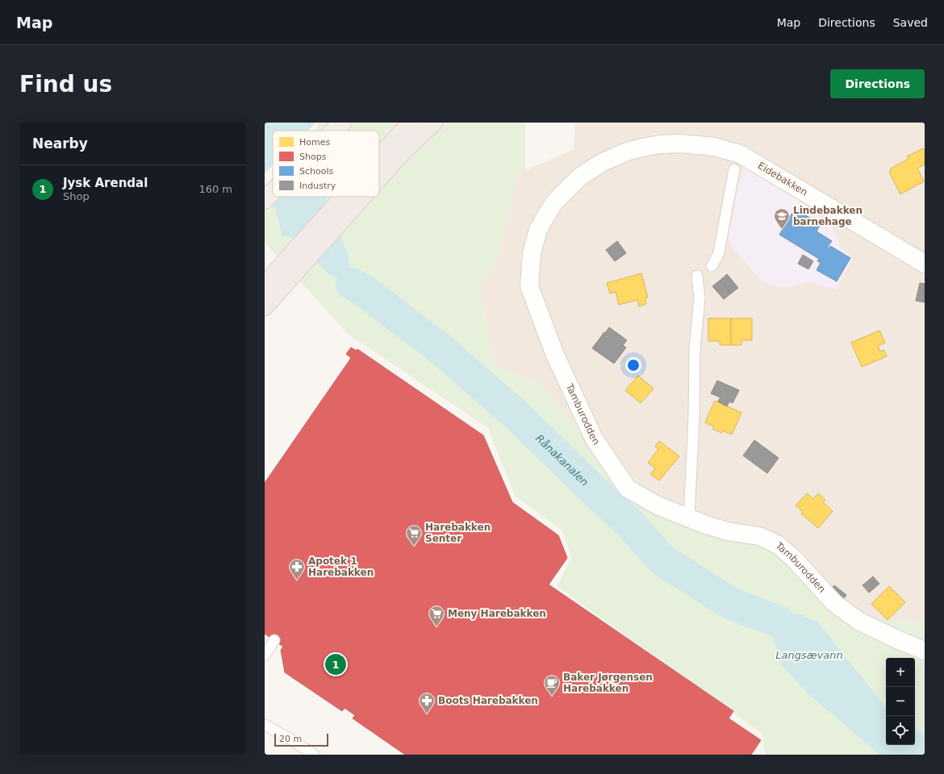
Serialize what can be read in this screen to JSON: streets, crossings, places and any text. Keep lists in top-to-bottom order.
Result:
{
  "streets": {
    "street": ["Eidebakken", "Tamburodden"]
  },
  "crossings": [
    ["Eidebakken", "Tamburodden"]
  ],
  "water": ["Rånakanalen", "Langsævann"],
  "places": {
    "school or university": ["Lindebakken barnehage"],
    "supermarket": ["Harebakken Senter", "Meny Harebakken"],
    "pharmacy": ["Apotek 1 Harebakken", "Boots Harebakken"],
    "cafe": ["Baker Jørgensen Harebakken"]
  },
  "legend": [
    "Homes",
    "Shops",
    "Schools",
    "Industry"
  ],
  "scale_bar": "20 m",
  "page": {
    "header": "Map",
    "nav": ["Map", "Directions", "Saved"],
    "buttons": "Directions",
    "title": "Find us",
    "heading": "Nearby",
    "list": [
      {
        "mark": "1",
        "name": "Jysk Arendal",
        "note": "Shop",
        "value": "160 m"
      }
    ],
    "pins": "1",
    "map_buttons": ["+", "−"],
    "scale": "20 m"
  }
}
